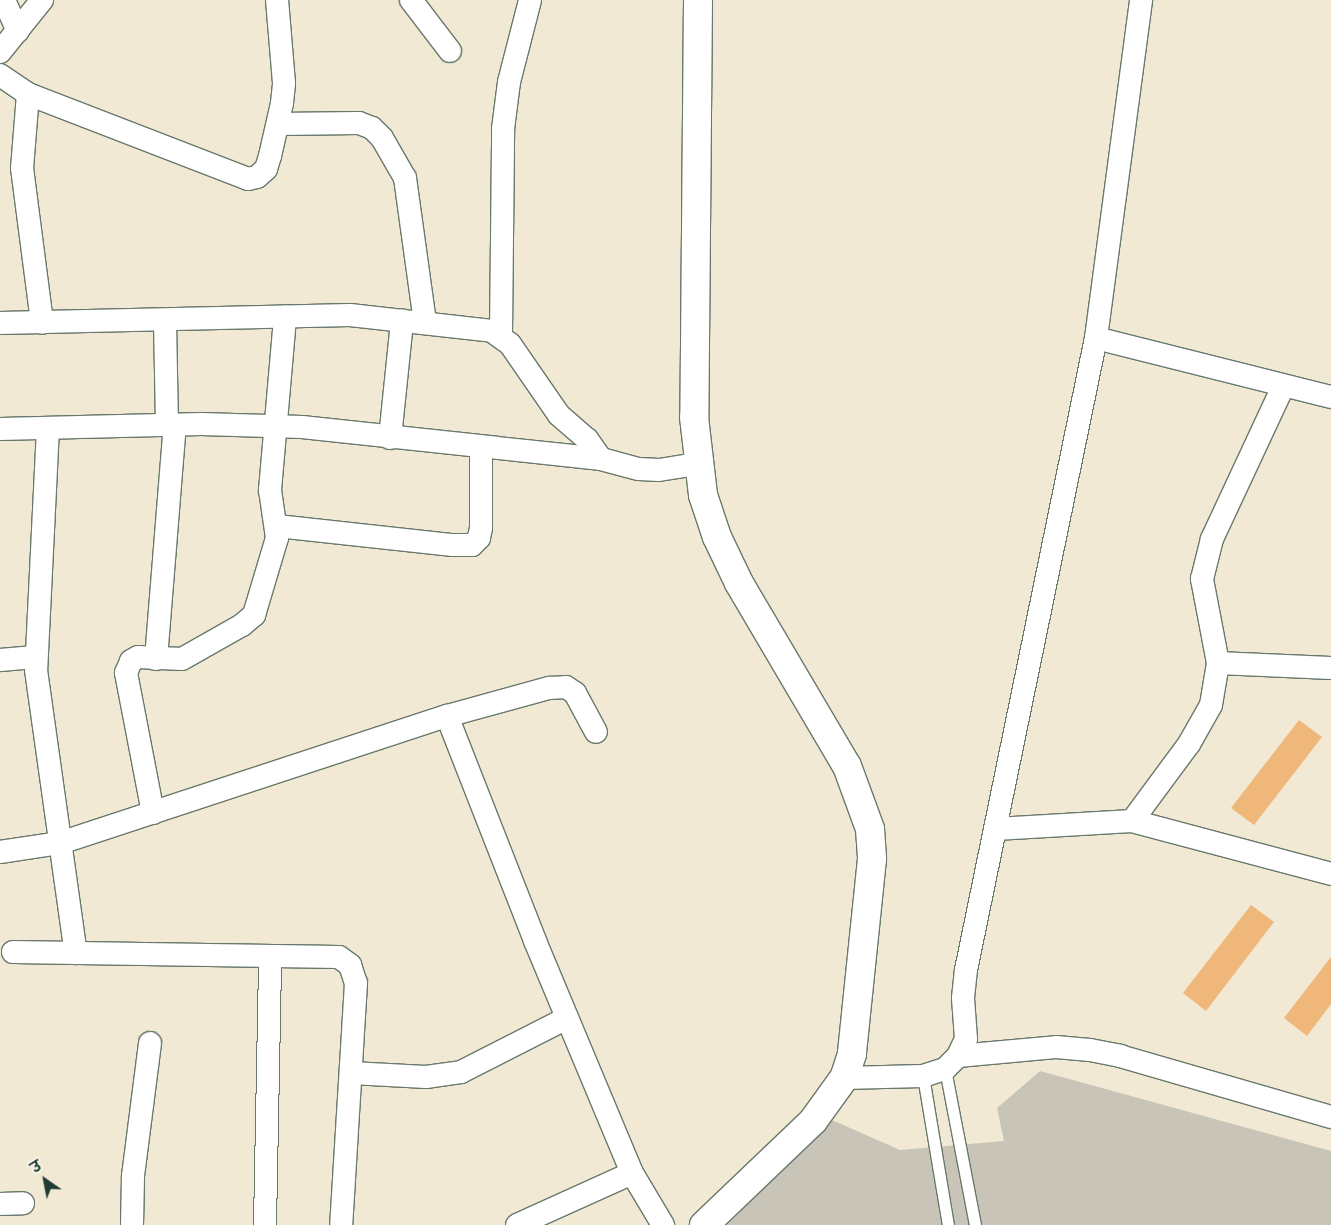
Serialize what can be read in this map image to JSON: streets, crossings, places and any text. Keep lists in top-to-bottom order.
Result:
{
  "north": "top left"
}
